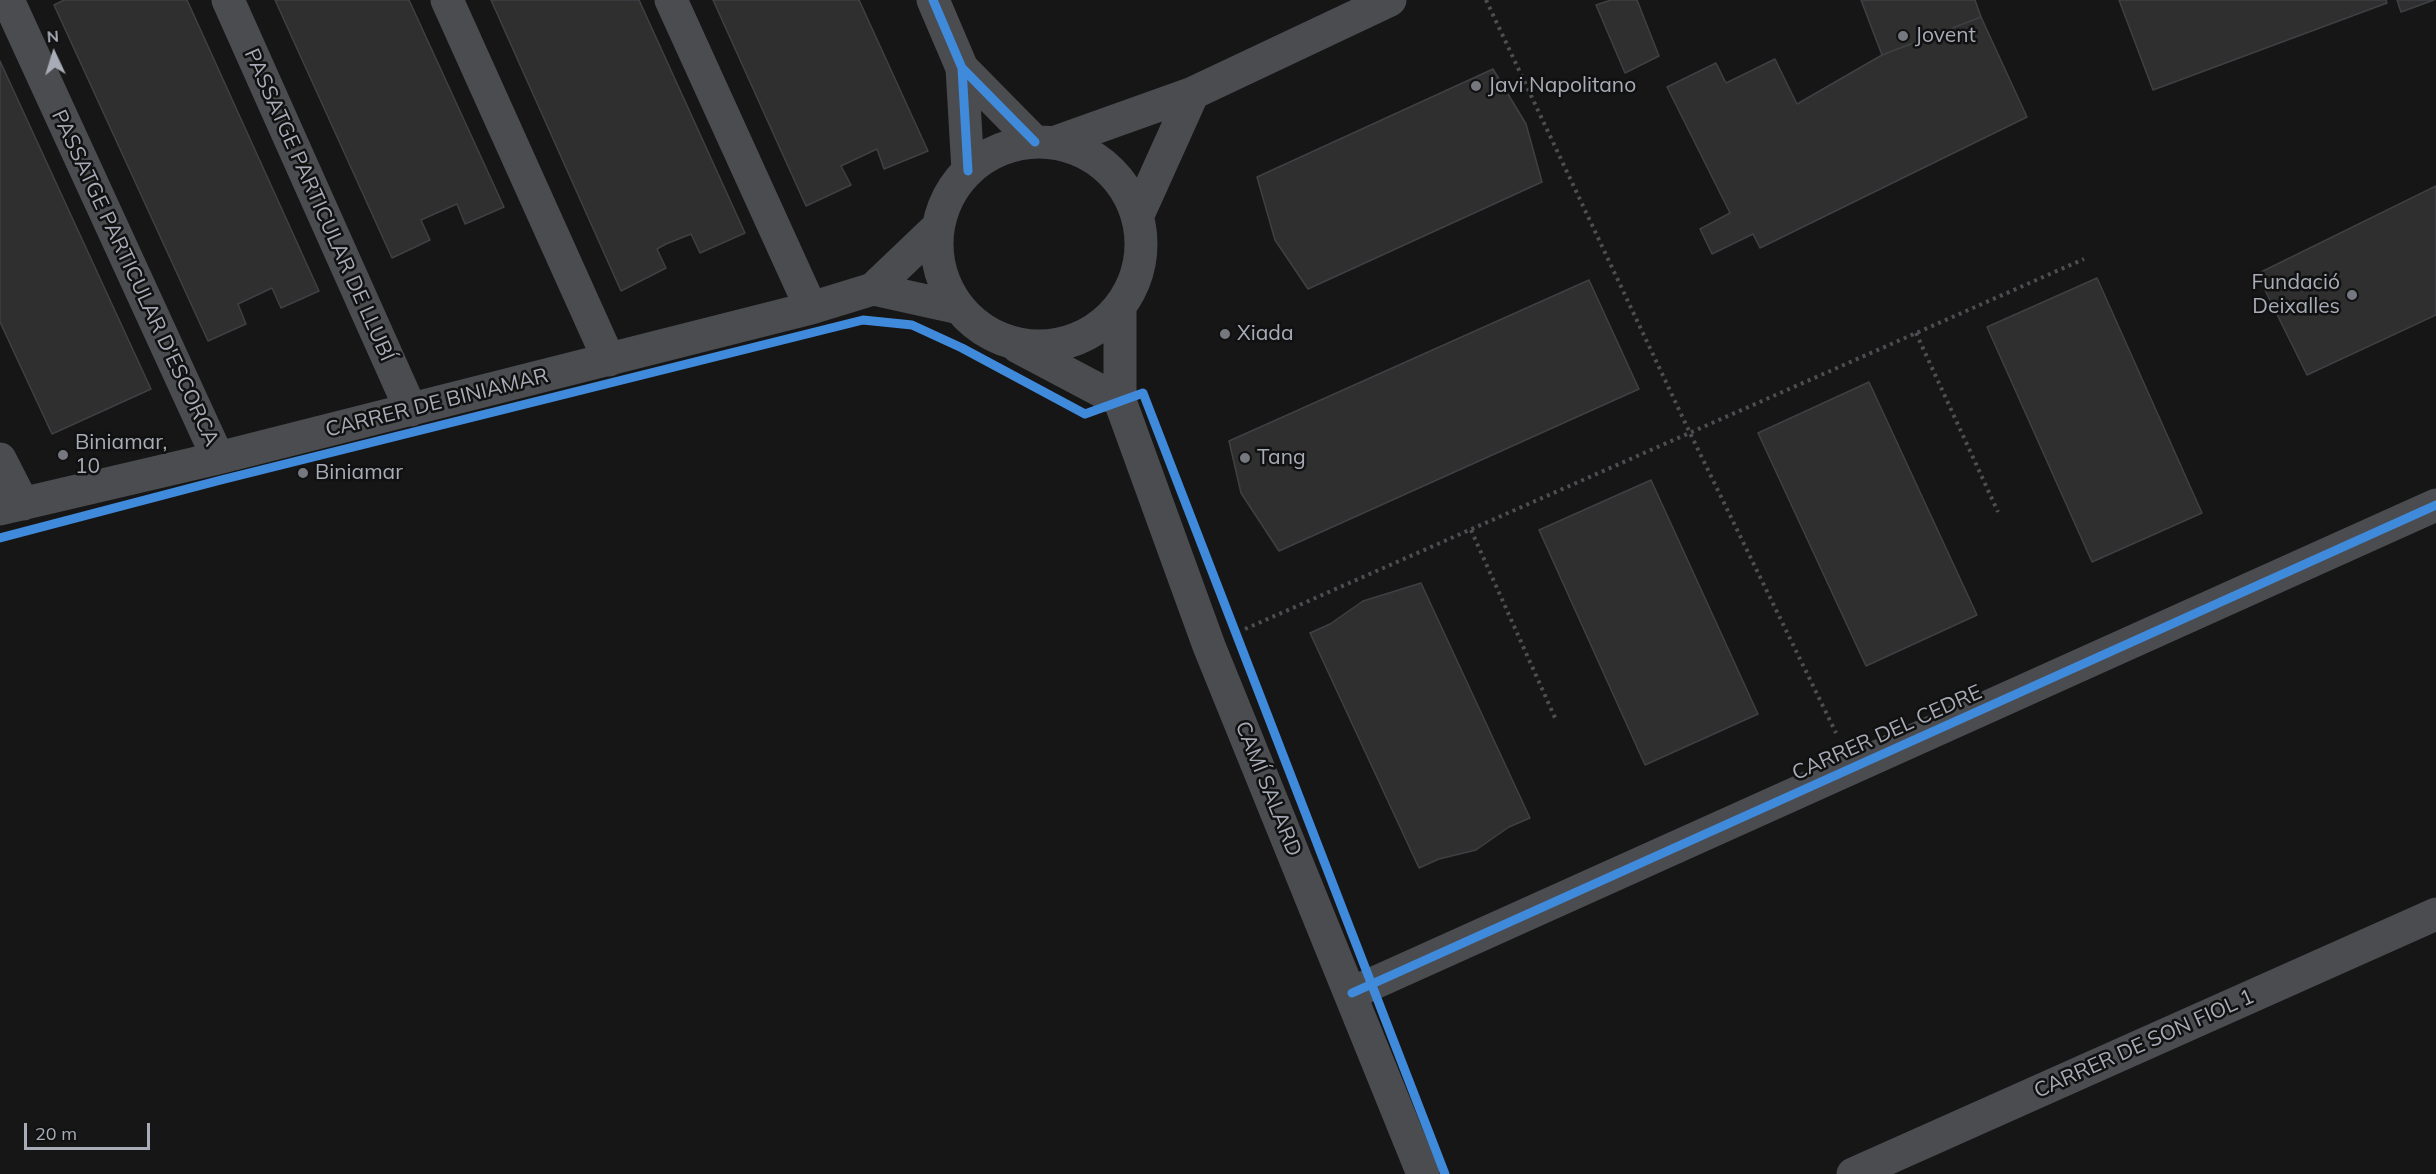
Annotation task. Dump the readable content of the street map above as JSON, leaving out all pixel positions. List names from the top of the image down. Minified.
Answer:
{"streets":{"street":["PASSATGE PARTICULAR DE LLUBÍ","PASSATGE PARTICULAR D'ESCORCA","CARRER DE BINIAMAR","CARRER DEL CEDRE","CAMÍ SALARD","CARRER DE SON FIOL 1"]},"crossings":[["PASSATGE PARTICULAR DE LLUBÍ","CARRER DE BINIAMAR"],["PASSATGE PARTICULAR D'ESCORCA","CARRER DE BINIAMAR"],["CARRER DE BINIAMAR","CAMÍ SALARD"],["CARRER DEL CEDRE","CAMÍ SALARD"]],"places":["Jovent","Javi Napolitano","Fundació Deixalles","Xiada","Biniamar, 10","Tang","Biniamar"],"scale_bar":"20 m","north":"top"}
